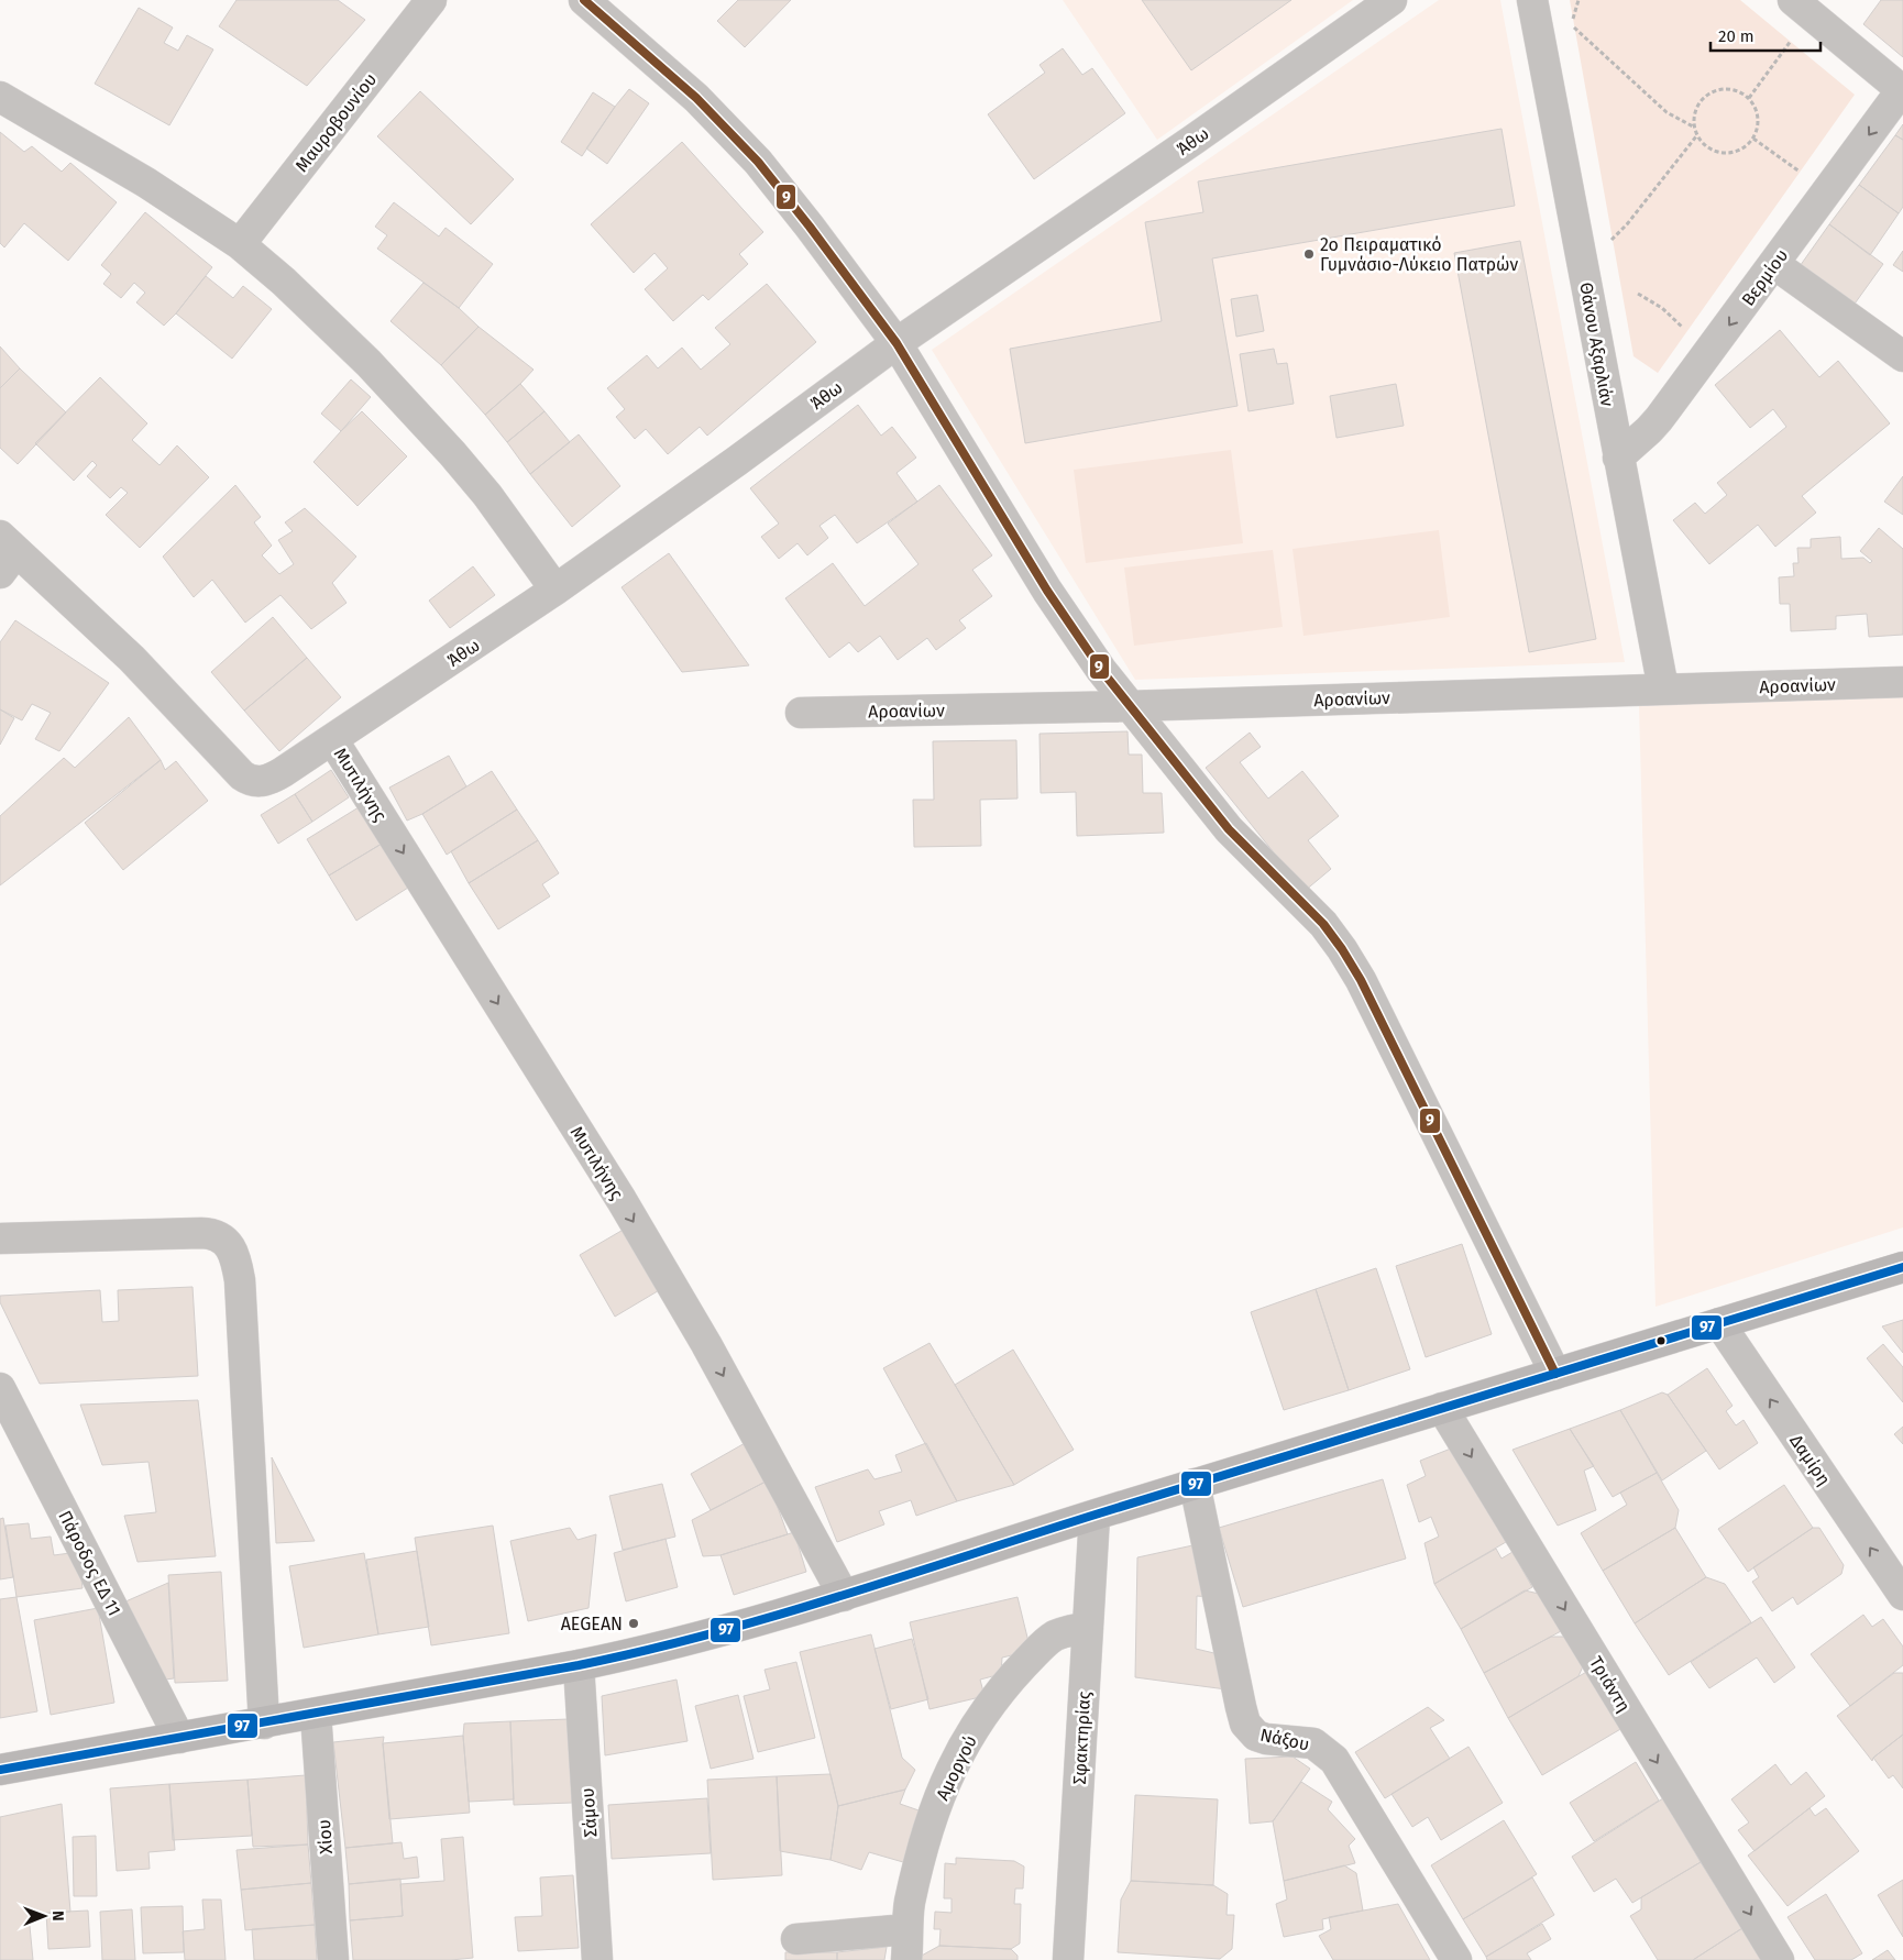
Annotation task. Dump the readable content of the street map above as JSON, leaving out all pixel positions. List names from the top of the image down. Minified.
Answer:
{"streets":{"street":["Μαυροβουνίου","Άθω","Βερμίου","Θάνου Αξαρλιάν","Αροανίων","Μυτιλήνης","Δαμίρη","Πάροδος ΕΔ 11","Τριάντη","Σφακτηρίας","Νάξου","Αμοργού","Σάμου","Χίου"]},"crossings":[["Άθω","Μυτιλήνης"],["Βερμίου","Θάνου Αξαρλιάν"],["Θάνου Αξαρλιάν","Αροανίων"],["Σφακτηρίας","Αμοργού"]],"one_way":["Βερμίου","Μυτιλήνης","Δαμίρη","Τριάντη"],"places":["2ο Πειραματικό Γυμνάσιο-Λύκειο Πατρών","AEGEAN"],"lines":["transit line 9","transit line 97"],"scale_bar":"20 m","north":"right"}
